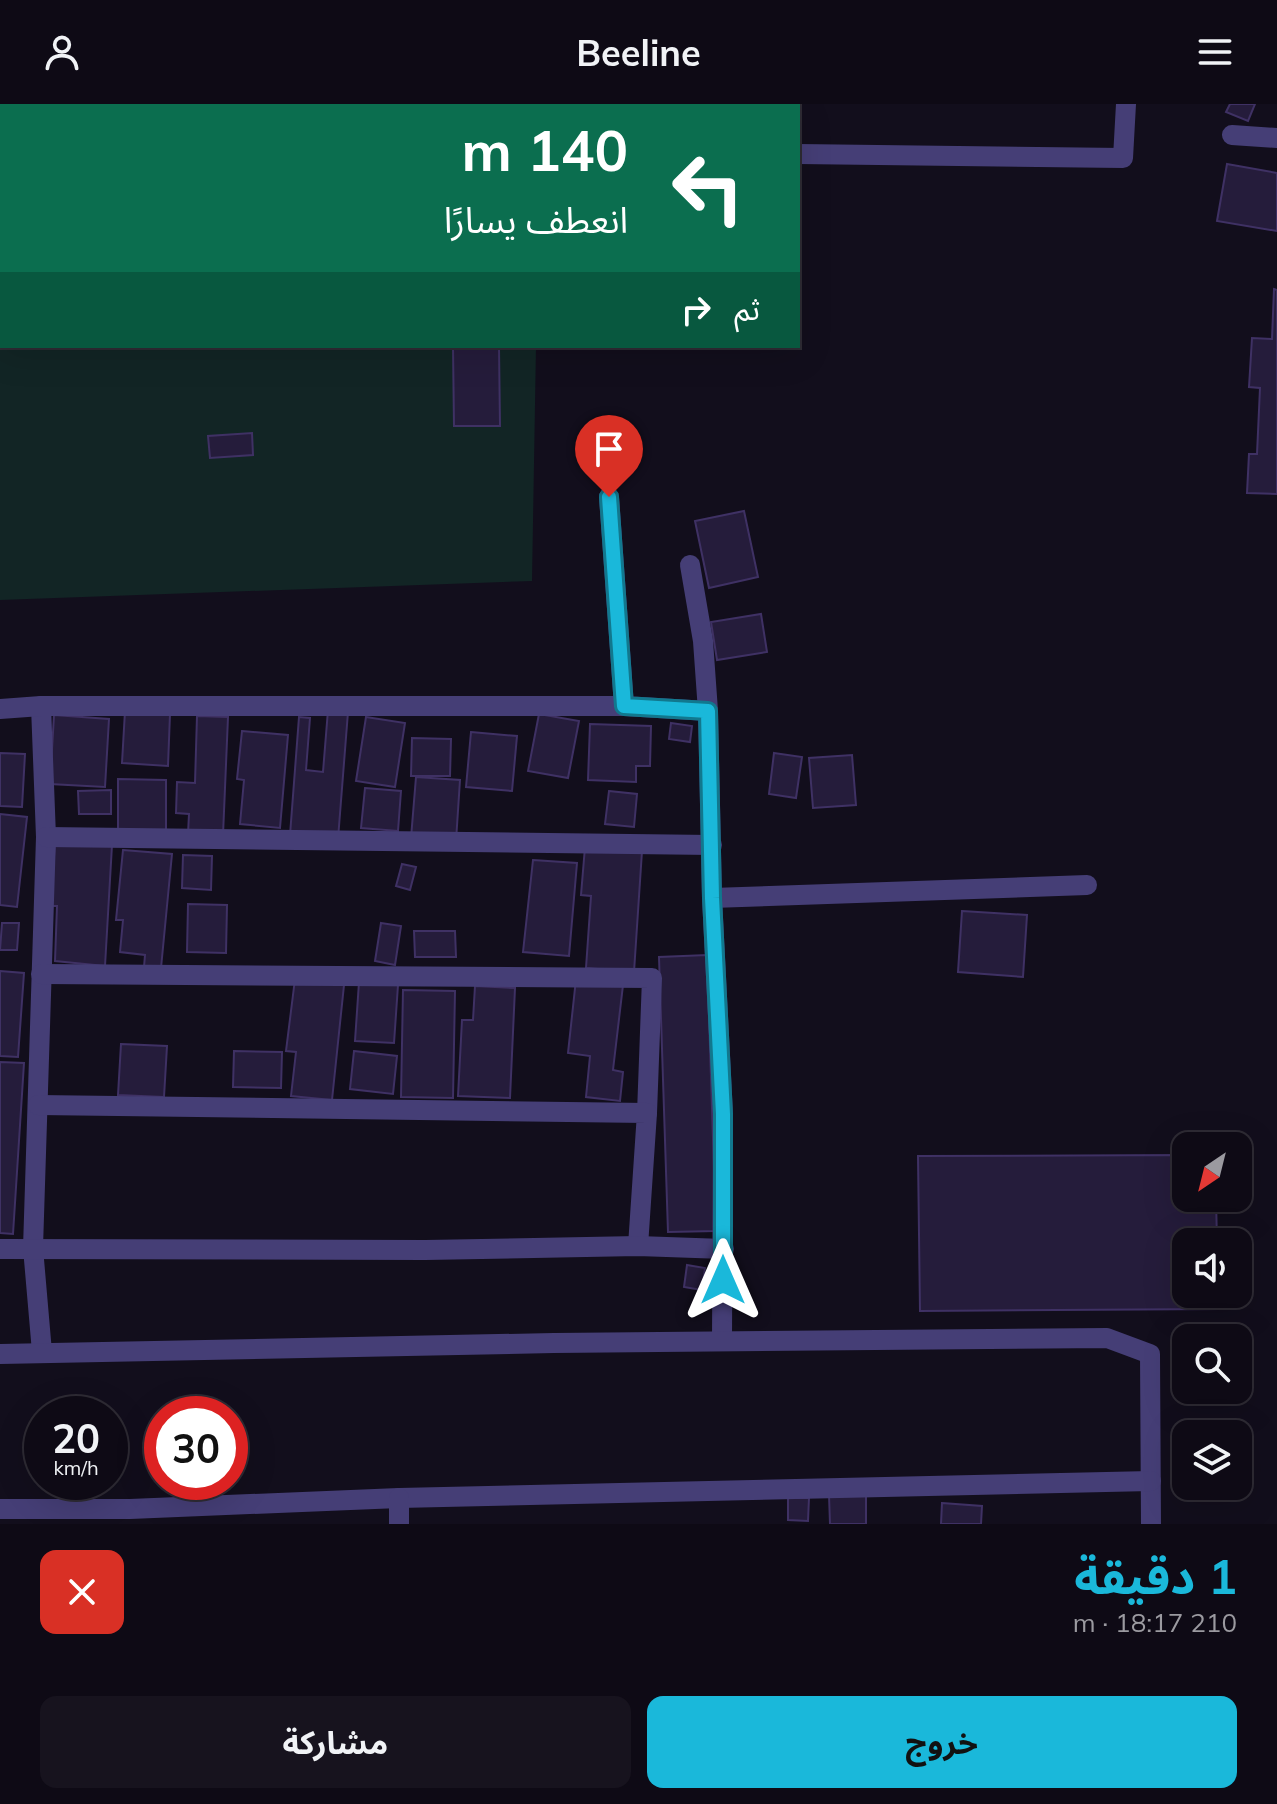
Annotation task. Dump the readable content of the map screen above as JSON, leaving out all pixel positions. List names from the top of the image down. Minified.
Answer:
{"north":"bottom left","page":{"header":"Beeline","turn":["140 m","انعطف يسارًا"],"then":"ثم","speed":"20 km/h","limit":"30","heading":["1 دقيقة","210 m · 18:17"],"buttons":["خروج","مشاركة"]}}
